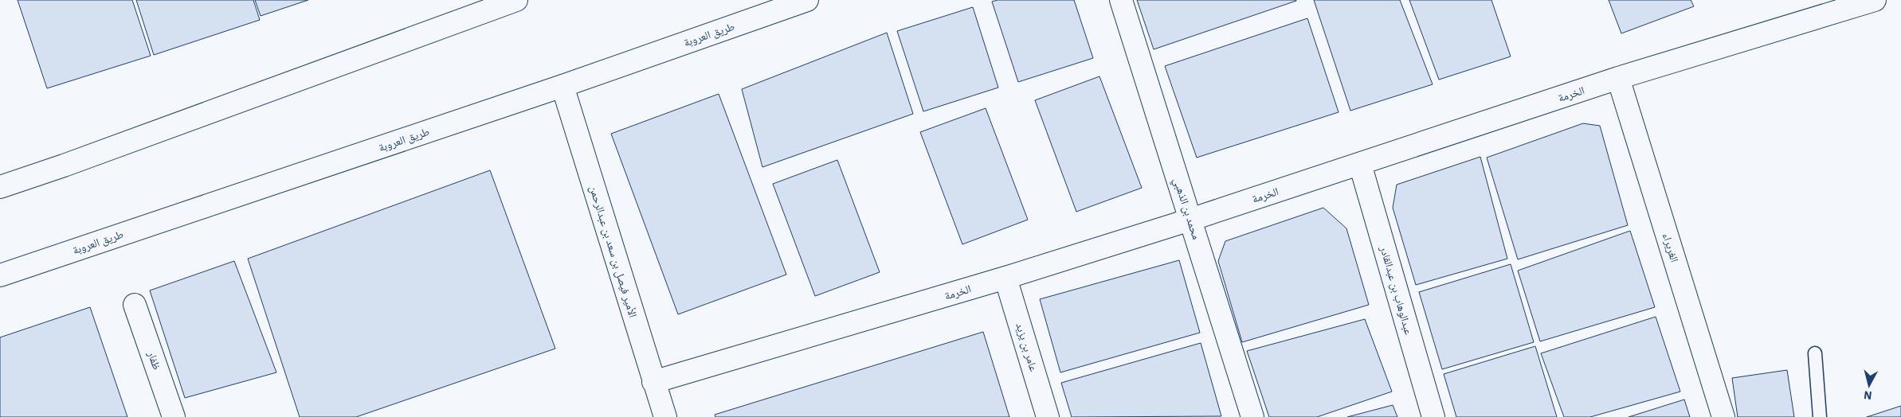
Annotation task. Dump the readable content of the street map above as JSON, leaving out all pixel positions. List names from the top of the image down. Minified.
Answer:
{"streets":{"street":["طريق العروبة","الخرمة","محمد بن الذهبي","الغريراء","الأمير فيصل بن سعد بن عبدالرحمن","عبدالوهاب بن عبدالقادر","عامر بن يزيد","ظفار"]},"crossings":[["طريق العروبة","الأمير فيصل بن سعد بن عبدالرحمن"],["الخرمة","محمد بن الذهبي"],["الخرمة","الغريراء"],["الخرمة","الأمير فيصل بن سعد بن عبدالرحمن"],["الخرمة","عبدالوهاب بن عبدالقادر"],["الخرمة","عامر بن يزيد"]],"north":"bottom"}
